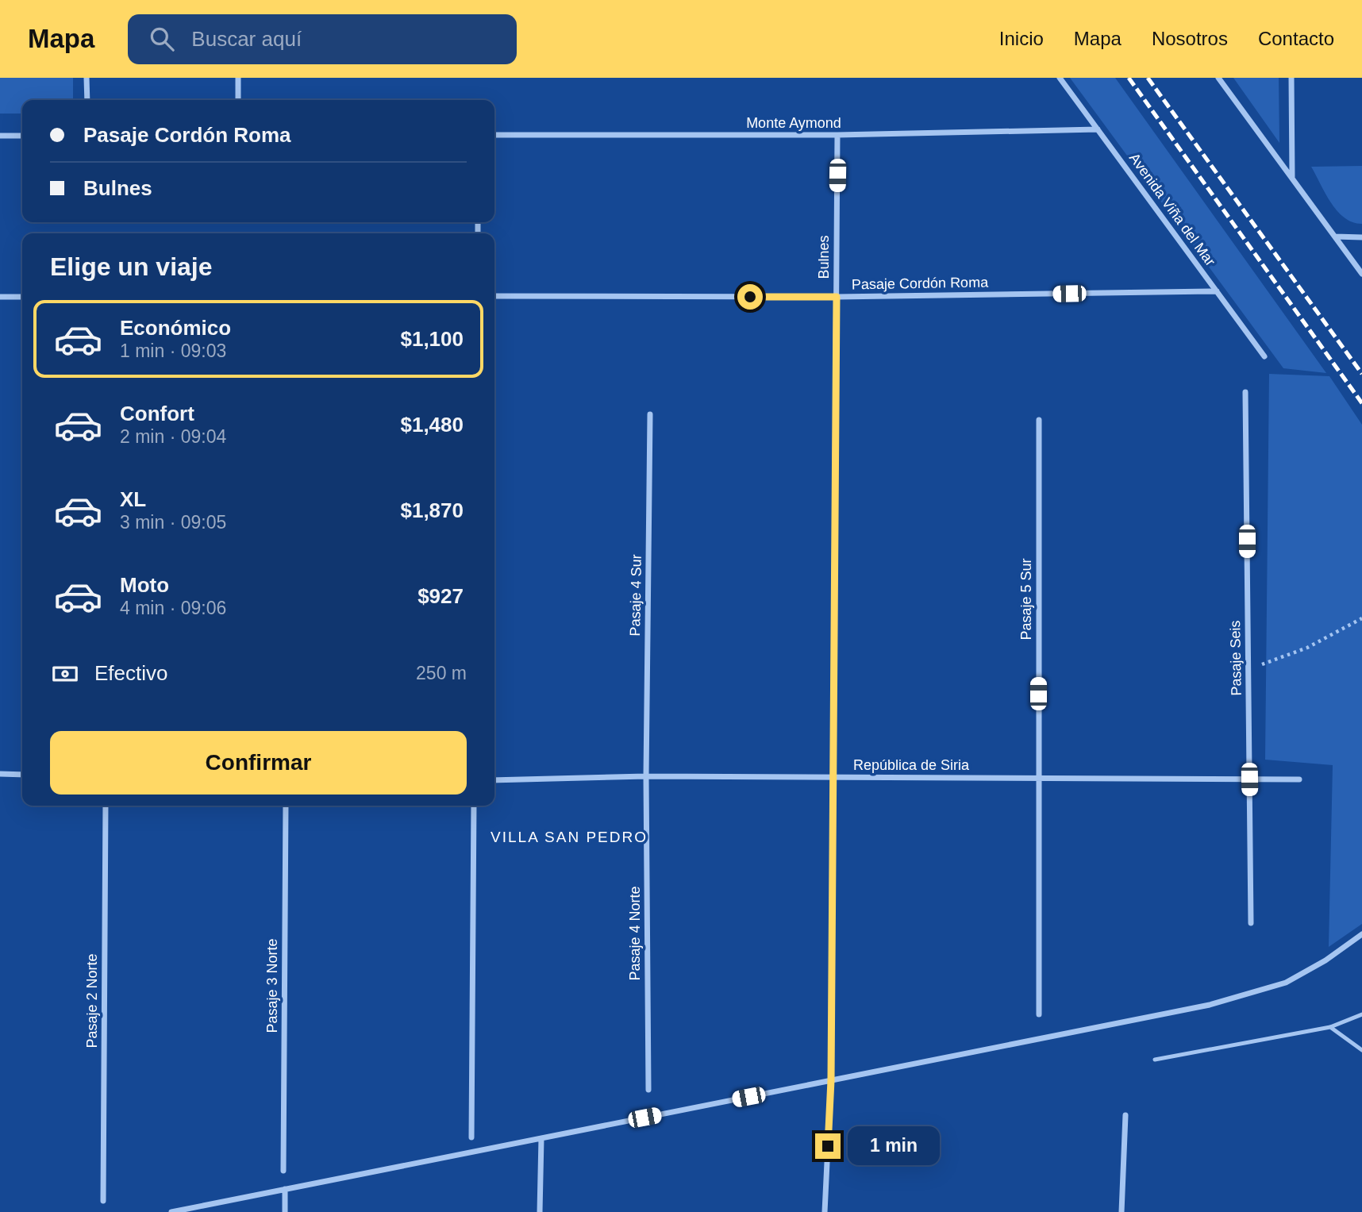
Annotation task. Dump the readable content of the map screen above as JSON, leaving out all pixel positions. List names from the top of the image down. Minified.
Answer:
{"streets":{"street":["Monte Aymond","Avenida Viña del Mar","Bulnes","Pasaje Cordón Roma","Pasaje 4 Sur","Pasaje 5 Sur","Pasaje Seis","República de Siria","Pasaje 4 Norte","Pasaje 3 Norte","Pasaje 2 Norte"]},"crossings":[["Monte Aymond","Avenida Viña del Mar"],["Monte Aymond","Bulnes"],["Avenida Viña del Mar","Pasaje Cordón Roma"],["Bulnes","Pasaje Cordón Roma"],["Bulnes","República de Siria"],["Pasaje 4 Sur","República de Siria"],["Pasaje 4 Sur","Pasaje 4 Norte"],["Pasaje 5 Sur","República de Siria"],["Pasaje Seis","República de Siria"],["República de Siria","Pasaje 4 Norte"]],"districts":["VILLA SAN PEDRO"],"page":{"header":"Mapa","search":"Buscar aquí","nav":["Inicio","Mapa","Nosotros","Contacto"],"banner":["Pasaje Cordón Roma","Bulnes"],"heading":"Elige un viaje","list":[{"name":"Económico","note":"1 min · 09:03","value":"$1,100"},{"name":"Confort","note":"2 min · 09:04","value":"$1,480"},{"name":"XL","note":"3 min · 09:05","value":"$1,870"},{"name":"Moto","note":"4 min · 09:06","value":"$927"}],"pay":["Efectivo","250 m"],"buttons":"Confirmar","bubble":"1 min"}}
